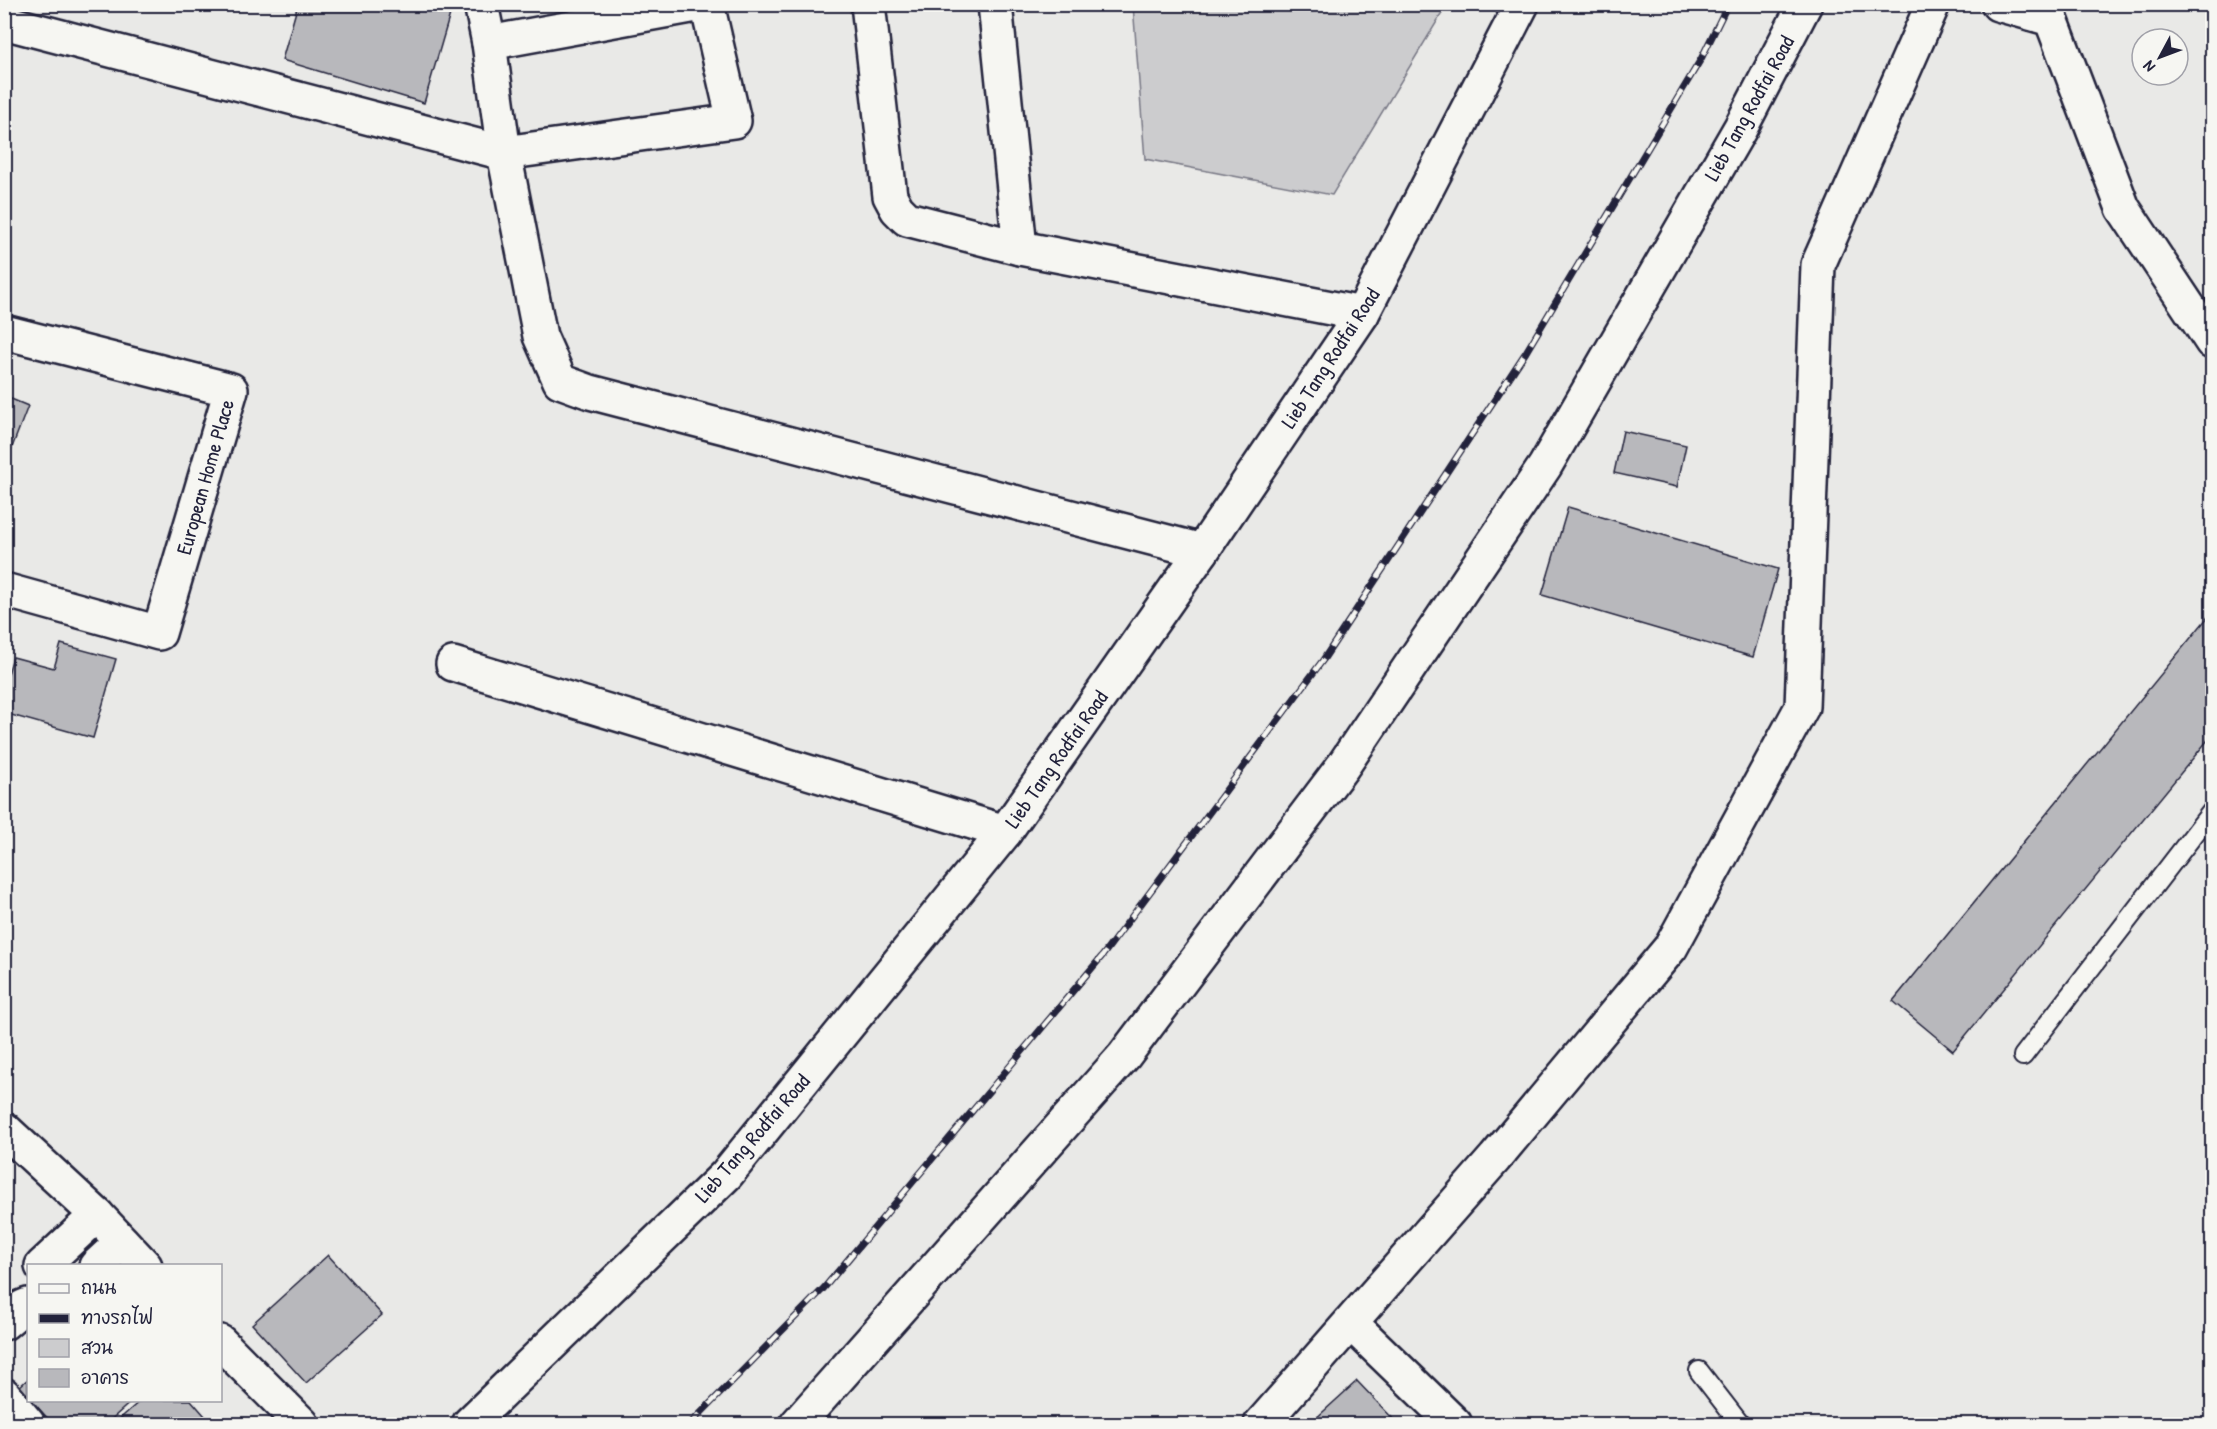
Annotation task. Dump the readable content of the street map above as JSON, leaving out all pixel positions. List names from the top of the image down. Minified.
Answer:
{"streets":{"street":["Lieb Tang Rodfai Road","European Home Place"]},"legend":["ถนน","ทางรถไฟ","สวน","อาคาร"],"north":"bottom left"}
